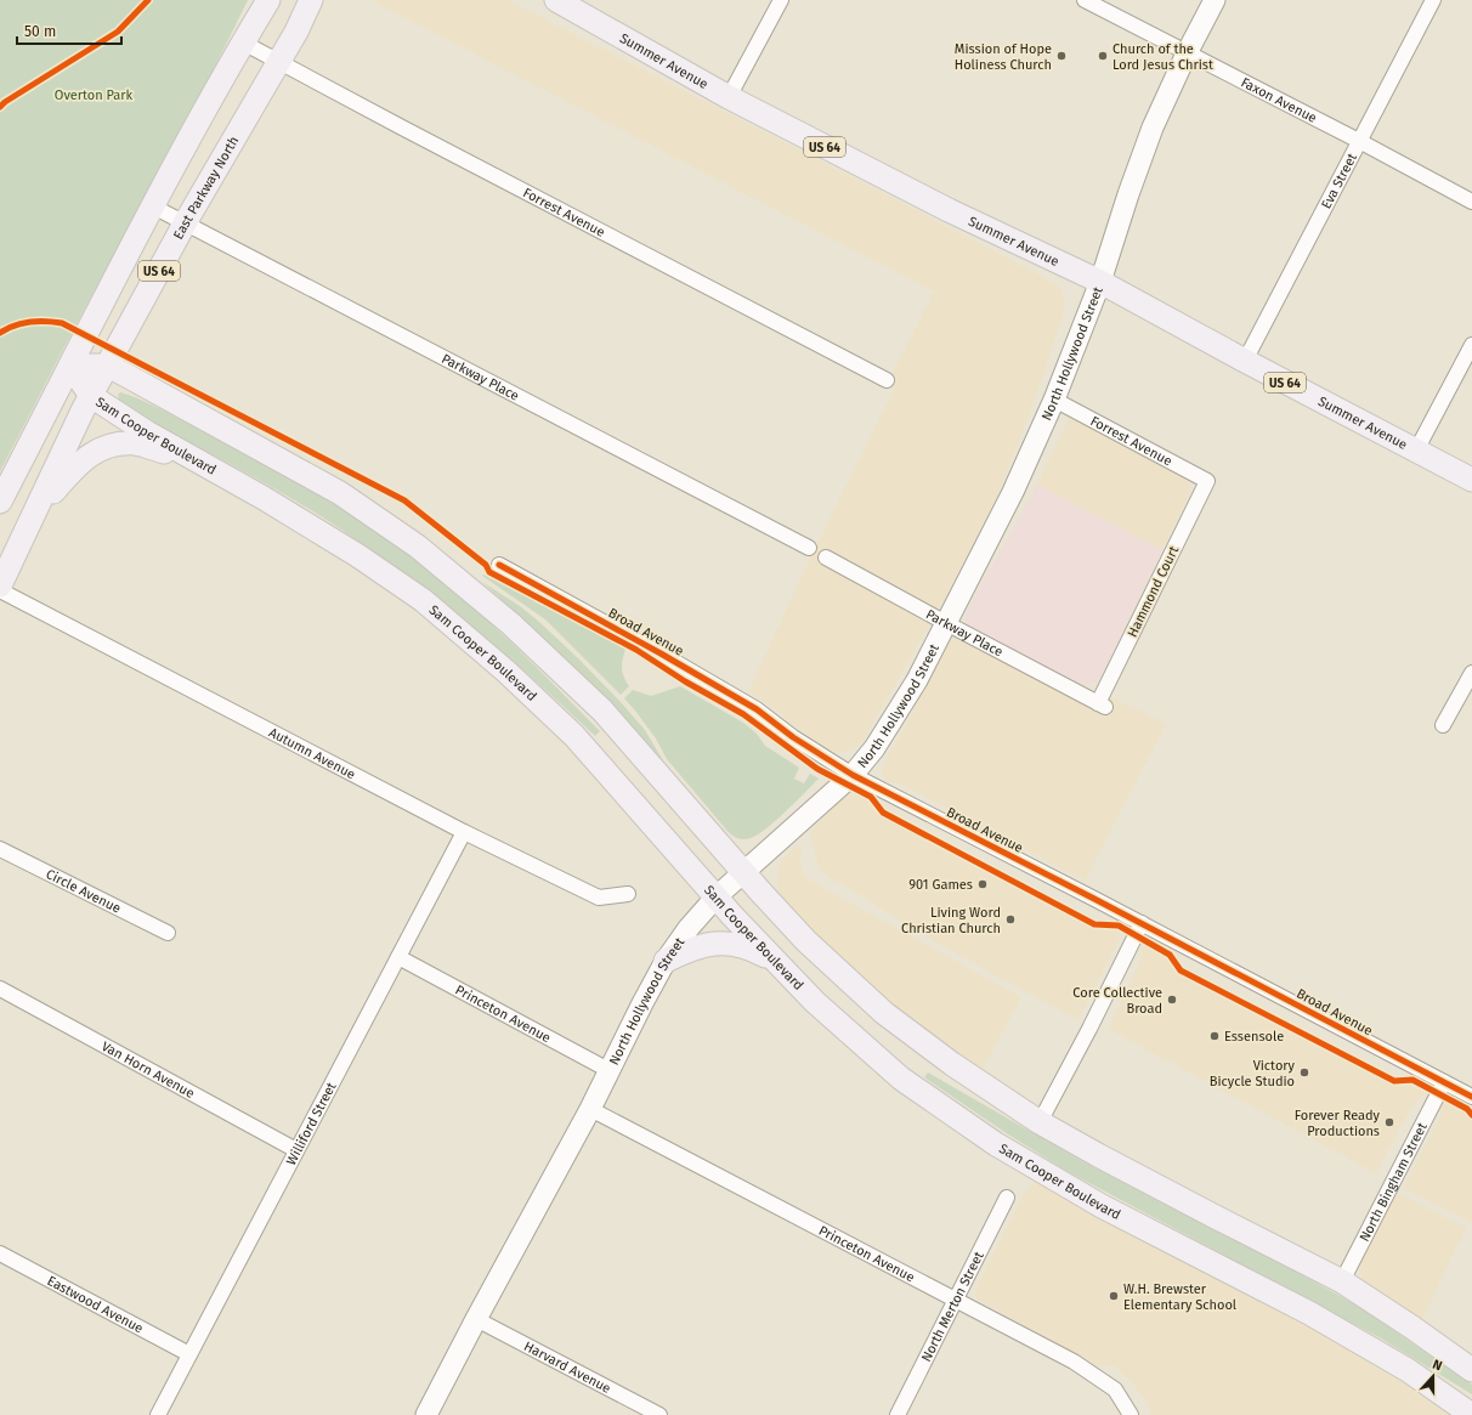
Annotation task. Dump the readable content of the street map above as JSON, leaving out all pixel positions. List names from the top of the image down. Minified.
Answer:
{"streets":{"main road":["Summer Avenue","US 64","East Parkway North","North Hollywood Street","Sam Cooper Boulevard"],"street":["Faxon Avenue","Eva Street","Forrest Avenue","Parkway Place","Hammond Court","Broad Avenue","Autumn Avenue","Circle Avenue","Princeton Avenue","Van Horn Avenue","Williford Street","North Bingham Street","Eastwood Avenue","North Merton Street","Harvard Avenue"]},"crossings":[["Summer Avenue","Eva Street"],["Summer Avenue","North Hollywood Street"],["Faxon Avenue","Eva Street"],["Faxon Avenue","North Hollywood Street"],["US 64","Forrest Avenue"],["US 64","Parkway Place"],["US 64","Sam Cooper Boulevard"],["East Parkway North","Forrest Avenue"],["East Parkway North","Parkway Place"],["East Parkway North","Sam Cooper Boulevard"],["Forrest Avenue","North Hollywood Street"],["Forrest Avenue","Hammond Court"],["North Hollywood Street","Parkway Place"],["North Hollywood Street","Sam Cooper Boulevard"],["North Hollywood Street","Broad Avenue"],["North Hollywood Street","Princeton Avenue"],["North Hollywood Street","Harvard Avenue"],["Parkway Place","Hammond Court"],["Broad Avenue","North Bingham Street"],["Autumn Avenue","Williford Street"],["Princeton Avenue","Williford Street"],["Princeton Avenue","North Merton Street"],["Van Horn Avenue","Williford Street"],["Williford Street","Eastwood Avenue"]],"parks":["Overton Park"],"places":["Mission of Hope Holiness Church","Church of the Lord Jesus Christ","901 Games","Living Word Christian Church","Core Collective Broad","Essensole","Victory Bicycle Studio","Forever Ready Productions","W.H. Brewster Elementary School"],"scale_bar":"50 m","north":"top"}
